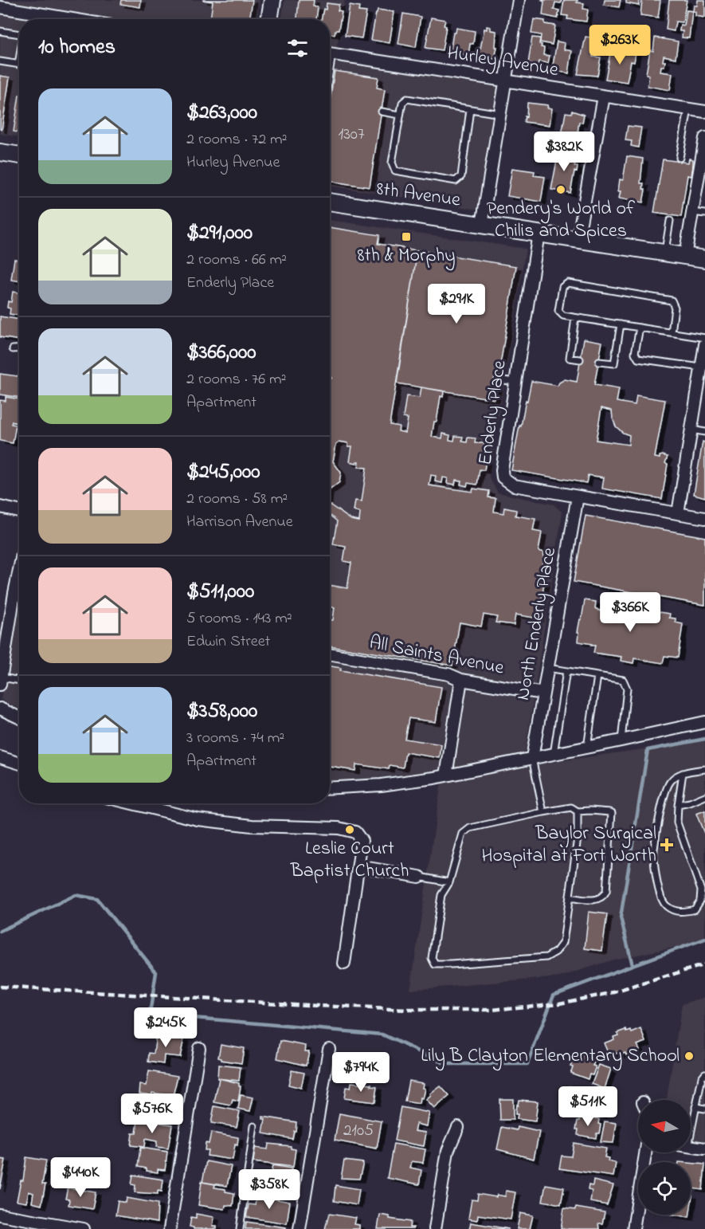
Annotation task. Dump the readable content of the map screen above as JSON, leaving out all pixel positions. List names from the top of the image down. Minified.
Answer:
{"streets":{"main road":["8th Avenue"],"street":["Hurley Avenue","Enderly Place","North Enderly Place","All Saints Avenue"]},"crossings":[["8th Avenue","Enderly Place"],["Enderly Place","North Enderly Place"],["North Enderly Place","All Saints Avenue"]],"places":{"other":["Pendery's World of Chilis and Spices","Leslie Court Baptist Church","Lily B Clayton Elementary School"],"transit":["8th & Morphy"],"health":["Baylor Surgical Hospital at Fort Worth"]},"house_numbers":["1307","2105"],"north":"left","page":{"heading":"10 homes","price":["$263K","$382K","$291K","$366K","$245K","$794K","$511K","$576K","$440K","$358K"],"list":[{"name":"$263,000","note":"2 rooms · 72 m² · Hurley Avenue"},{"name":"$291,000","note":"2 rooms · 66 m² · Enderly Place"},{"name":"$366,000","note":"2 rooms · 76 m² · Apartment"},{"name":"$245,000","note":"2 rooms · 58 m² · Harrison Avenue"},{"name":"$511,000","note":"5 rooms · 143 m² · Edwin Street"},{"name":"$358,000","note":"3 rooms · 74 m² · Apartment"}]}}
